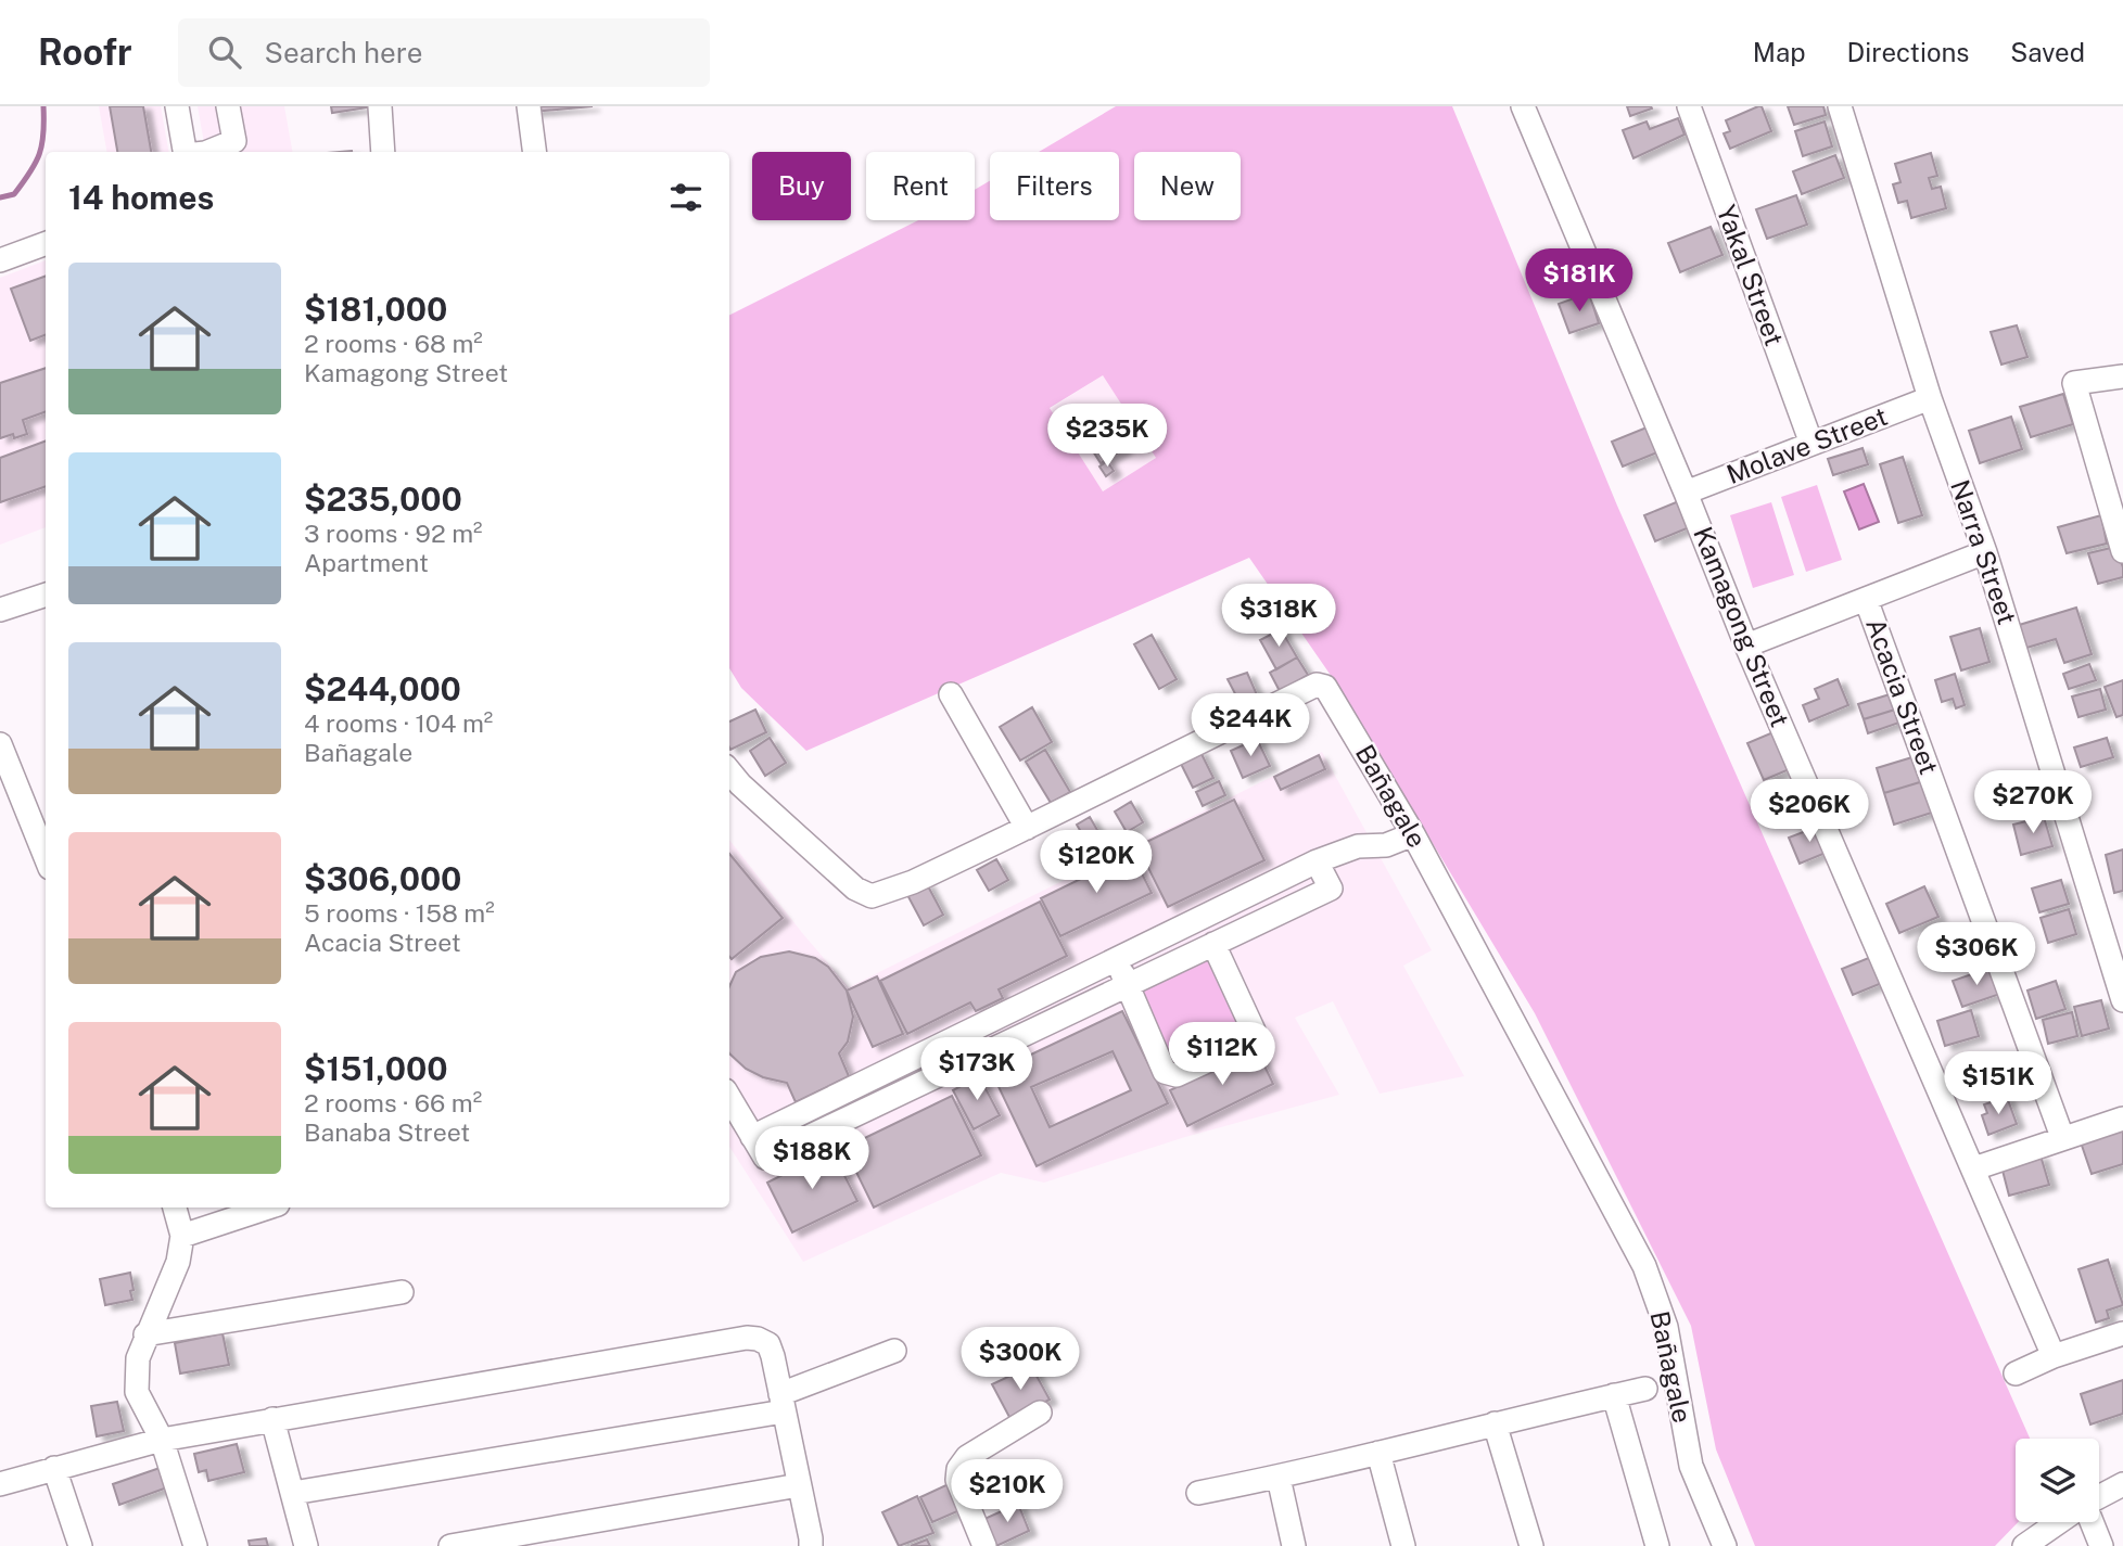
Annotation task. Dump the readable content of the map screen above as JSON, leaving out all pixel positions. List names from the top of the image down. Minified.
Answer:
{"streets":{"street":["Yakal Street","Molave Street","Narra Street","Kamagong Street","Acacia Street","Bañagale"]},"crossings":[["Yakal Street","Molave Street"],["Molave Street","Narra Street"],["Molave Street","Kamagong Street"]],"page":{"header":"Roofr","search":"Search here","nav":["Map","Directions","Saved"],"chip":["Buy","Rent","Filters","New"],"heading":"14 homes","list":[{"name":"$181,000","note":"2 rooms · 68 m² · Kamagong Street"},{"name":"$235,000","note":"3 rooms · 92 m² · Apartment"},{"name":"$244,000","note":"4 rooms · 104 m² · Bañagale"},{"name":"$306,000","note":"5 rooms · 158 m² · Acacia Street"},{"name":"$151,000","note":"2 rooms · 66 m² · Banaba Street"}],"price":["$181K","$235K","$318K","$244K","$270K","$206K","$120K","$306K","$112K","$173K","$151K","$188K","$300K","$210K"]}}
